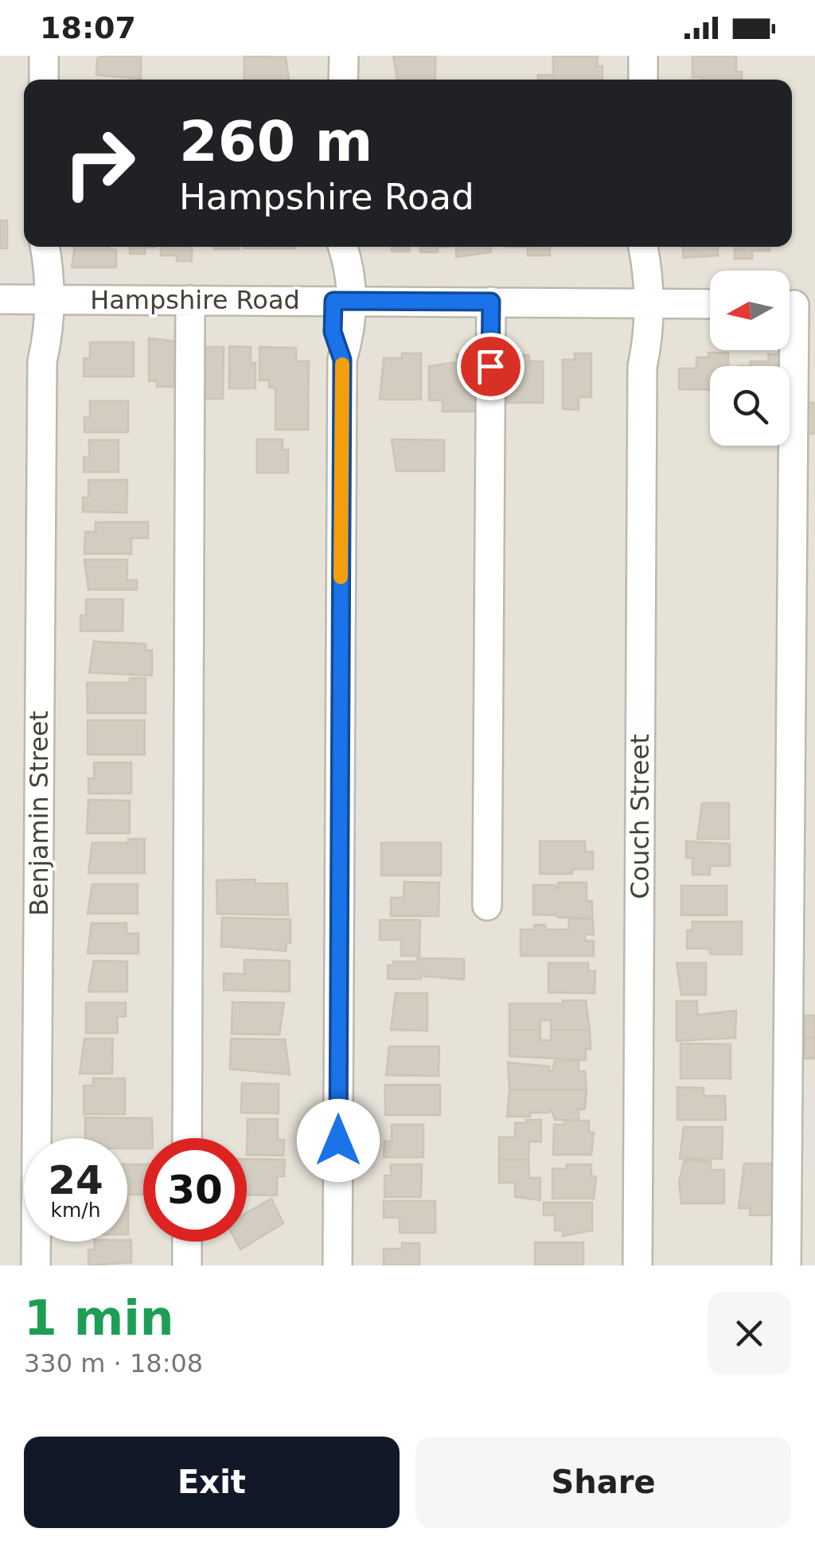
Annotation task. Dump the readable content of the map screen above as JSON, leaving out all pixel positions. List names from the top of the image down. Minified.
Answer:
{"streets":{"street":["Hampshire Road","Benjamin Street","Couch Street"]},"crossings":[["Hampshire Road","Benjamin Street"],["Hampshire Road","Couch Street"]],"north":"left","page":{"status":"18:07","turn":["260 m","Hampshire Road"],"speed":"24 km/h","limit":"30","heading":["1 min","330 m · 18:08"],"buttons":["Exit","Share"]}}
